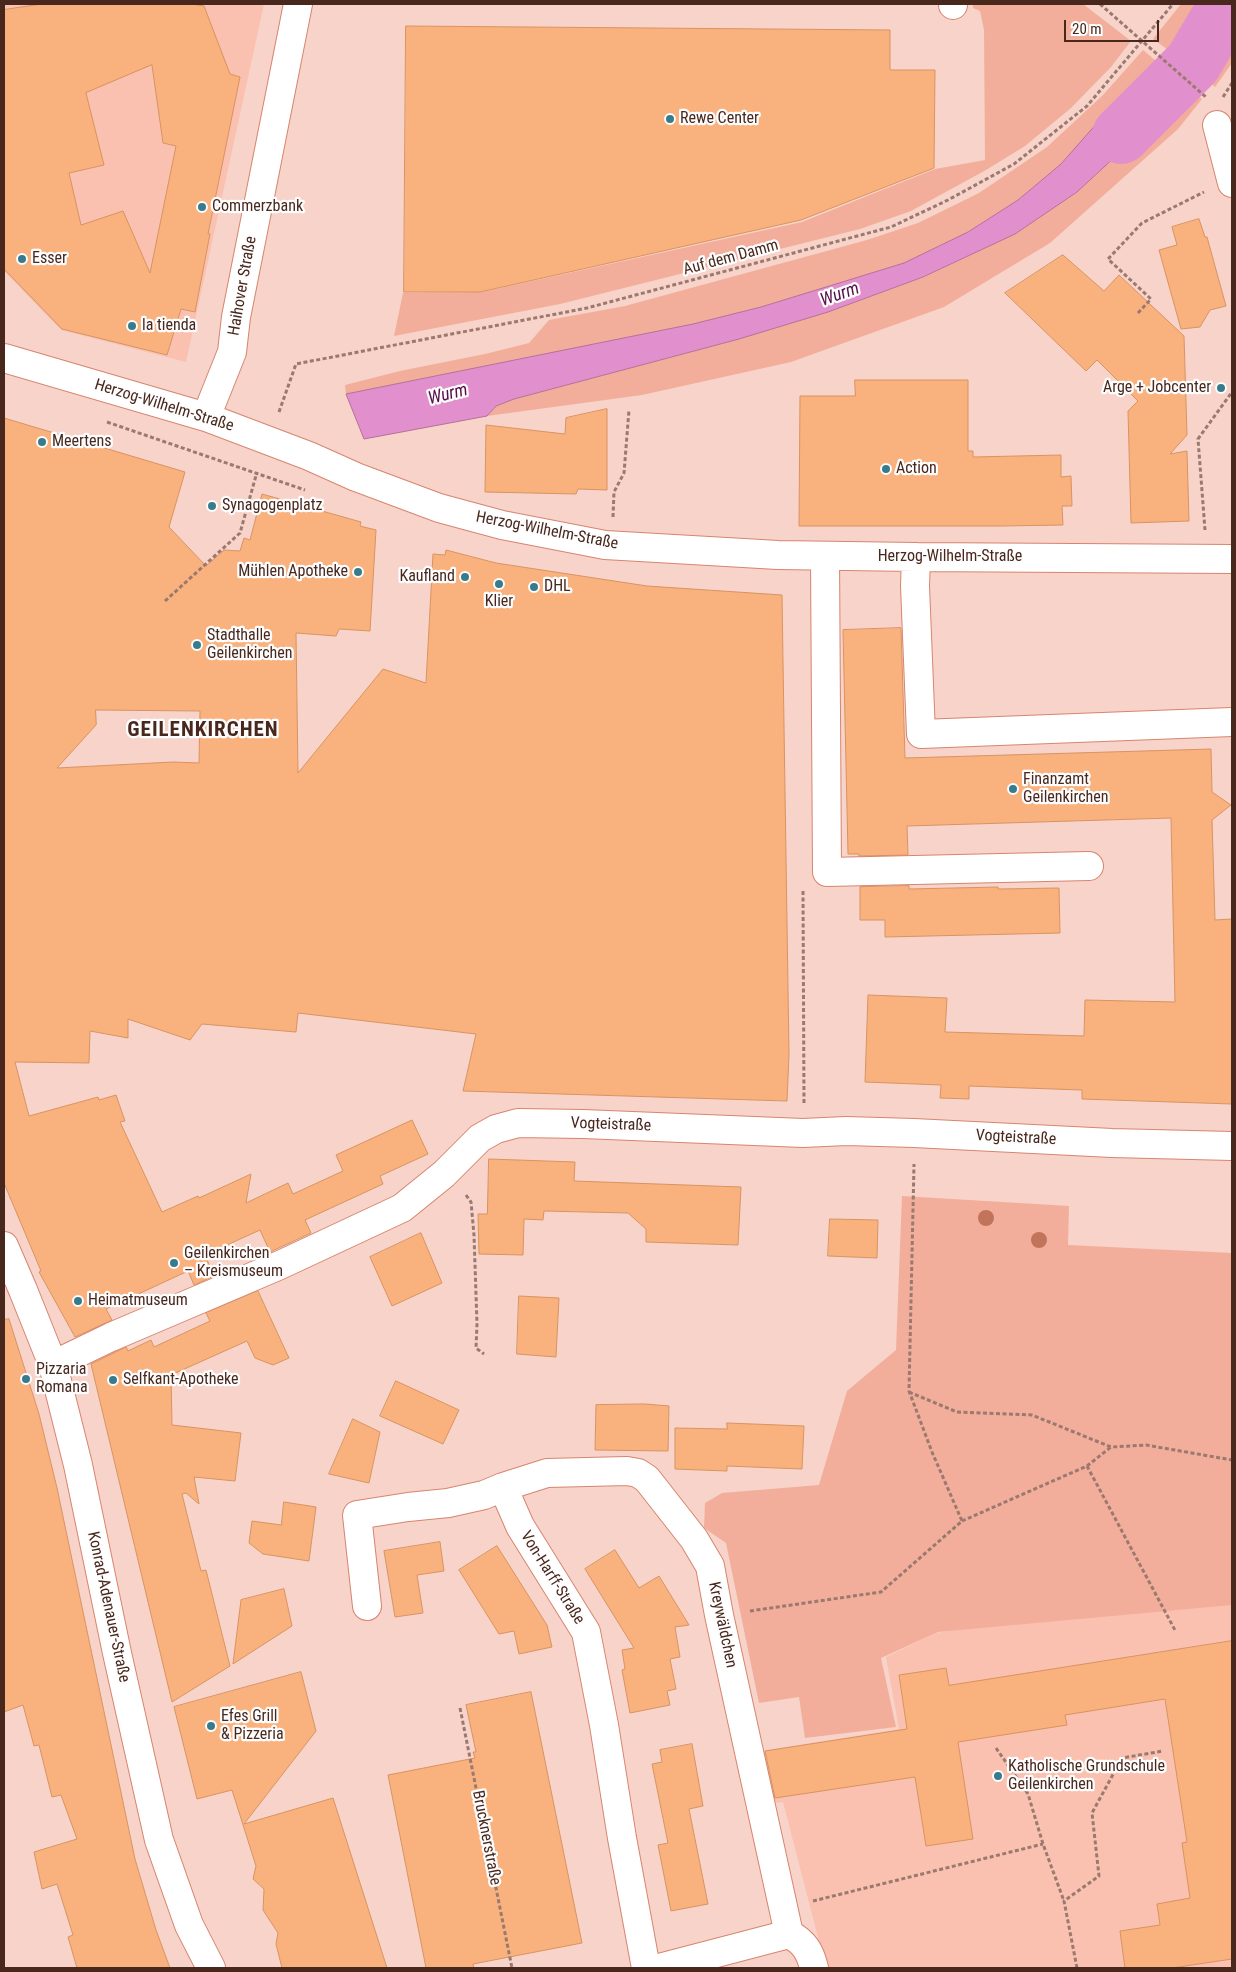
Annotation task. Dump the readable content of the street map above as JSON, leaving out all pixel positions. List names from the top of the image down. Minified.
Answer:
{"streets":{"street":["Haihover Straße","Herzog-Wilhelm-Straße","Vogteistraße","Von-Harff-Straße","Konrad-Adenauer-Straße","Kreywäldchen"],"path":["Auf dem Damm","Brucknerstraße"]},"crossings":[["Auf dem Damm","Herzog-Wilhelm-Straße"],["Haihover Straße","Herzog-Wilhelm-Straße"],["Vogteistraße","Konrad-Adenauer-Straße"],["Von-Harff-Straße","Kreywäldchen"]],"districts":["GEILENKIRCHEN"],"water":["Wurm"],"places":["Rewe Center","Commerzbank","Esser","la tienda","Arge + Jobcenter","Meertens","Action","Synagogenplatz","Mühlen Apotheke","Kaufland","Klier","DHL","Stadthalle Geilenkirchen","Finanzamt Geilenkirchen","Geilenkirchen – Kreismuseum","Heimatmuseum","Pizzaria Romana","Selfkant-Apotheke","Efes Grill & Pizzeria","Katholische Grundschule Geilenkirchen"],"scale_bar":"20 m"}
